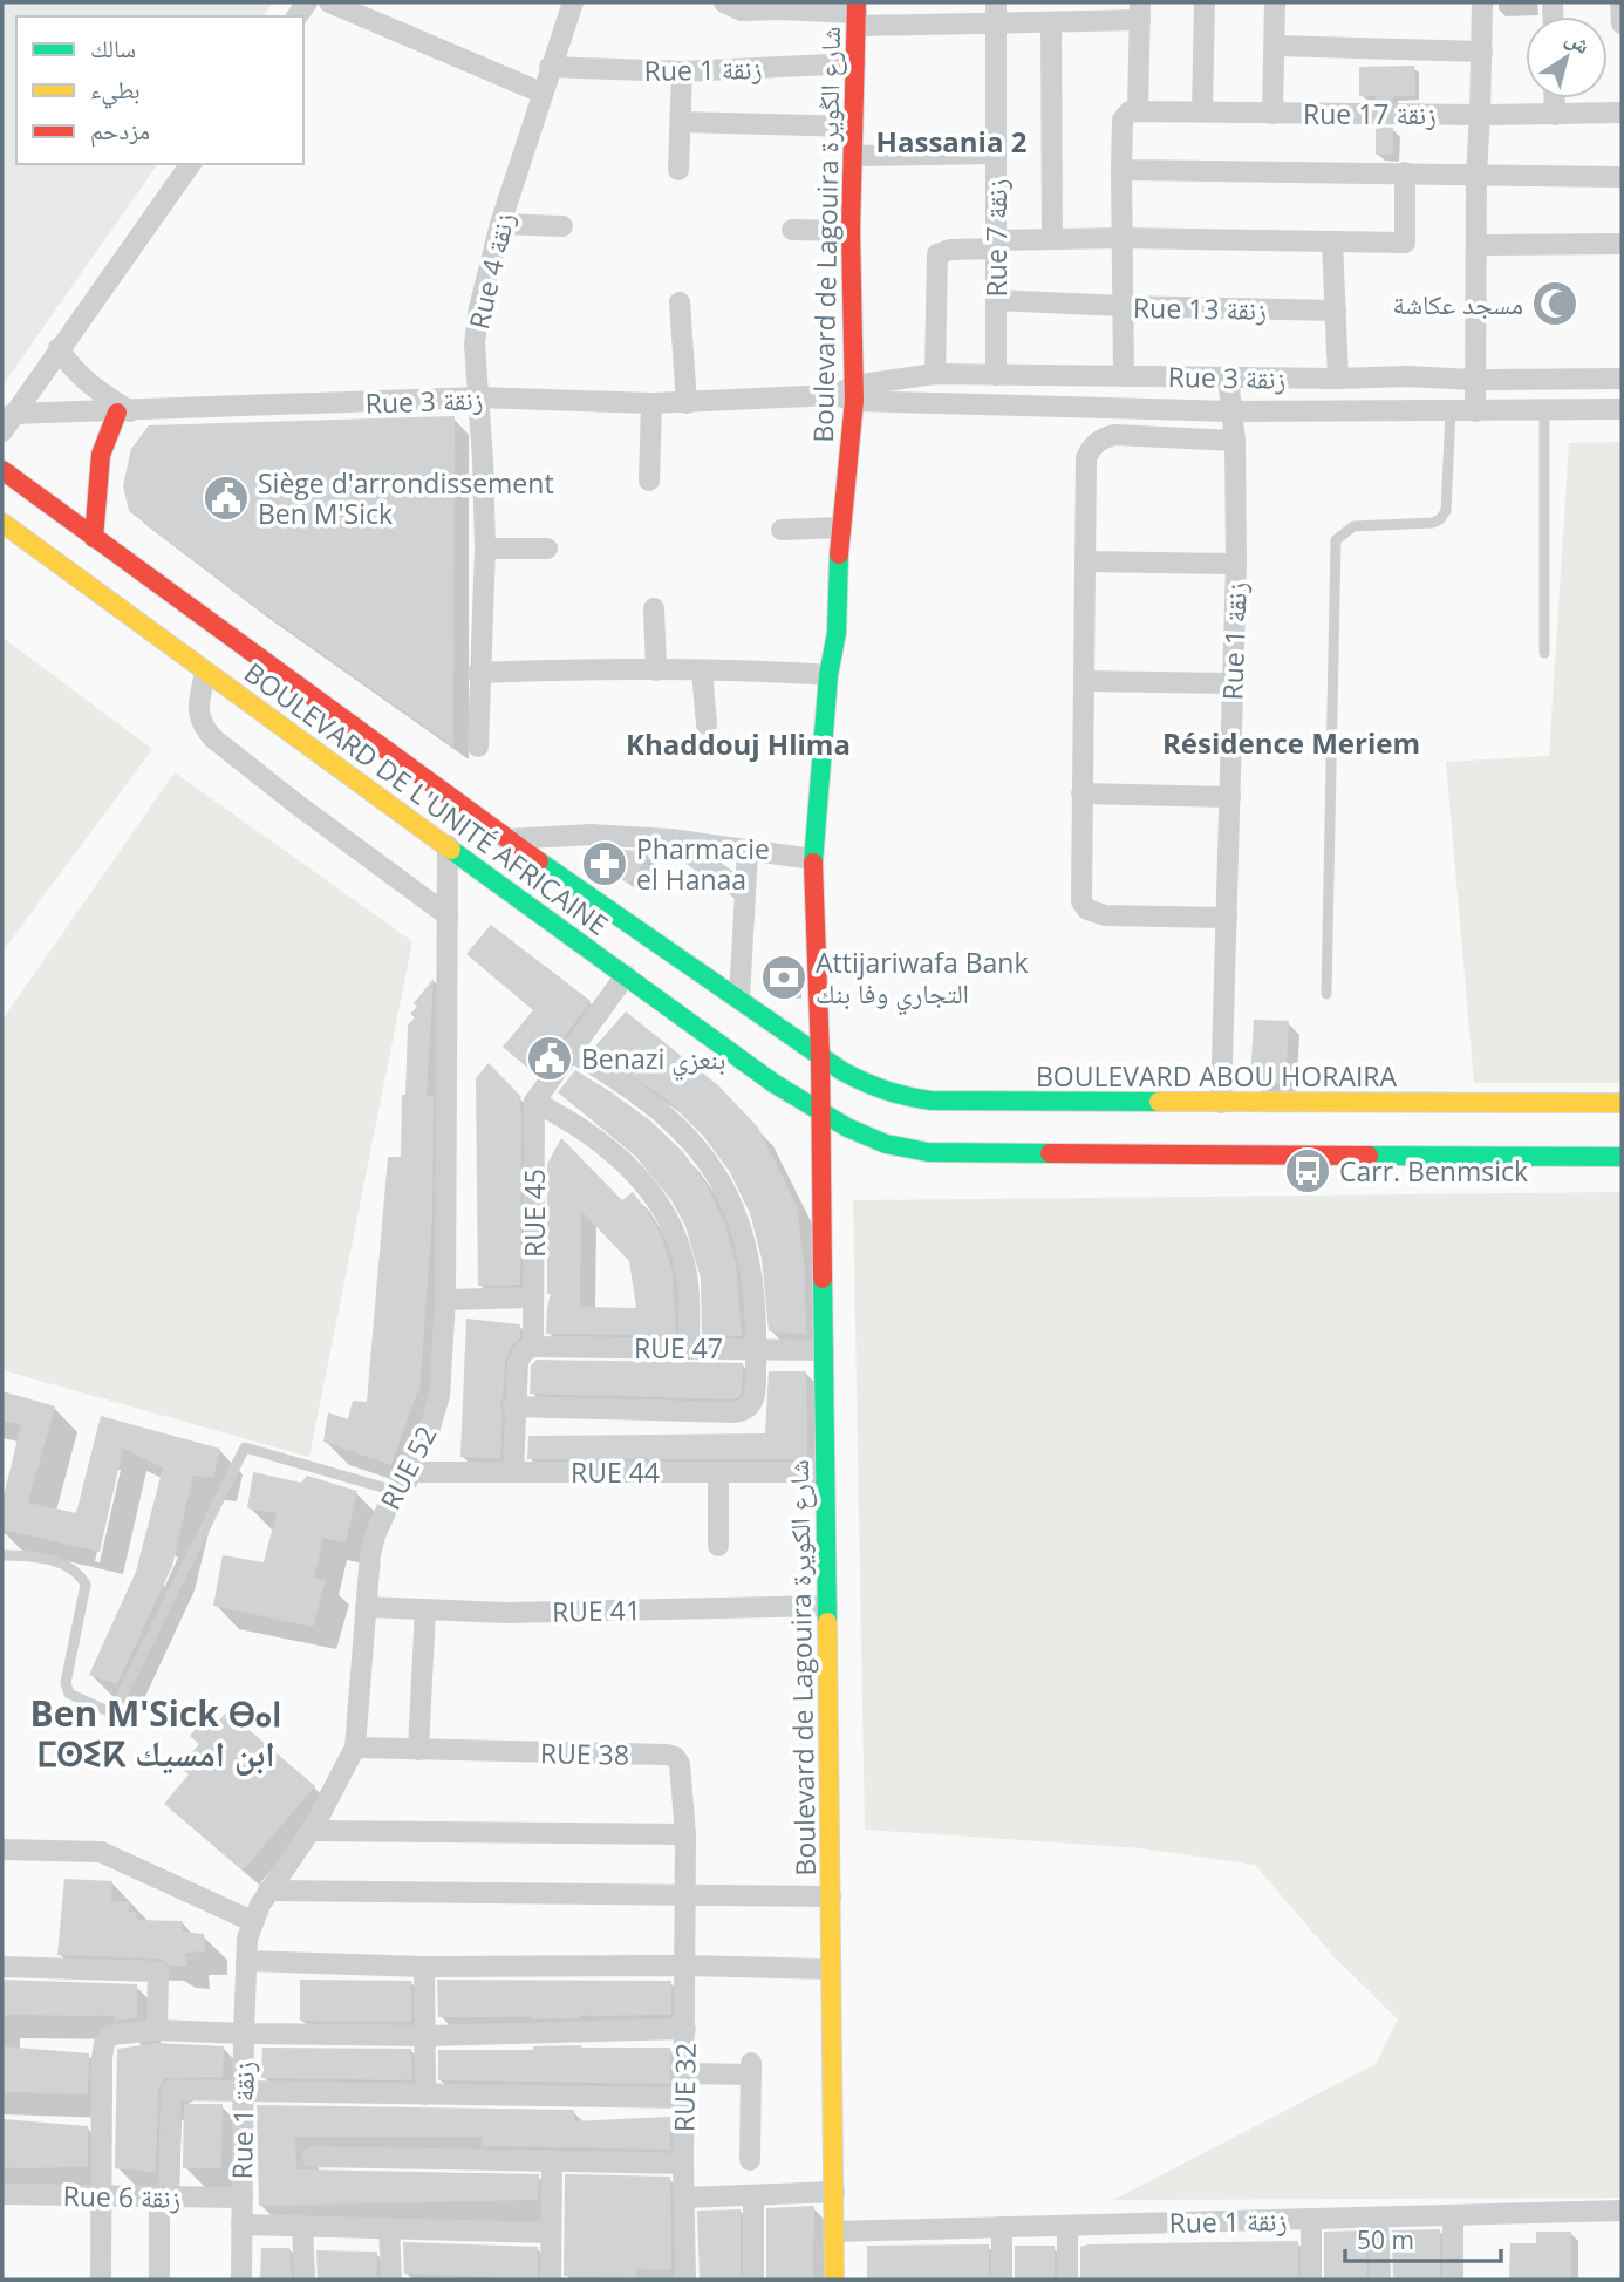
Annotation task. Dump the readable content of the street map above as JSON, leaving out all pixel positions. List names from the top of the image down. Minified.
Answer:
{"streets":{"main road":["Boulevard de Lagouira شارع الڭويرة","BOULEVARD DE L'UNITÉ AFRICAINE","BOULEVARD ABOU HORAIRA","Boulevard de Lagouira شارع الكويرة"],"street":["Rue 1 زنقة","Rue 17 زنقة","Rue 7 زنقة","Rue 4 زنقة","Rue 13 زنقة","Rue 3 زنقة","RUE 45","RUE 47","RUE 52","RUE 44","RUE 41","RUE 38","RUE 32","Rue 6 زنقة"]},"crossings":[["Rue 1 زنقة","Boulevard de Lagouira شارع الڭويرة"],["Rue 1 زنقة","Rue 4 زنقة"],["Rue 1 زنقة","Rue 3 زنقة"],["Rue 1 زنقة","BOULEVARD ABOU HORAIRA"],["Rue 1 زنقة","RUE 52"],["Rue 1 زنقة","Boulevard de Lagouira شارع الكويرة"],["Rue 1 زنقة","Rue 6 زنقة"],["Boulevard de Lagouira شارع الڭويرة","Rue 3 زنقة"],["Boulevard de Lagouira شارع الڭويرة","BOULEVARD DE L'UNITÉ AFRICAINE"],["Boulevard de Lagouira شارع الڭويرة","BOULEVARD ABOU HORAIRA"],["Boulevard de Lagouira شارع الڭويرة","Boulevard de Lagouira شارع الكويرة"],["Rue 7 زنقة","Rue 13 زنقة"],["Rue 7 زنقة","Rue 3 زنقة"],["Rue 4 زنقة","Rue 3 زنقة"],["BOULEVARD DE L'UNITÉ AFRICAINE","BOULEVARD ABOU HORAIRA"],["BOULEVARD DE L'UNITÉ AFRICAINE","RUE 52"],["BOULEVARD DE L'UNITÉ AFRICAINE","Boulevard de Lagouira شارع الكويرة"],["BOULEVARD ABOU HORAIRA","Boulevard de Lagouira شارع الكويرة"],["RUE 45","RUE 47"],["RUE 45","RUE 44"],["RUE 47","Boulevard de Lagouira شارع الكويرة"],["RUE 52","RUE 44"],["RUE 52","RUE 41"],["RUE 52","RUE 38"],["RUE 44","Boulevard de Lagouira شارع الكويرة"],["RUE 41","Boulevard de Lagouira شارع الكويرة"],["RUE 38","RUE 32"]],"districts":["Hassania 2","Résidence Meriem","Khaddouj Hlima","Ben M'Sick ⴱⴰⵏ ⵎⵙⵉⴽ ابن امسيك"],"places":{"mosque":["مسجد عكاشة"],"public building":["Siège d'arrondissement Ben M'Sick","Benazi بنعزي"],"pharmacy":["Pharmacie el Hanaa"],"bank":["Attijariwafa Bank التجاري وفا بنك"],"bus stop":["Carr. Benmsick"]},"legend":["سالك","بطيء","مزدحم"],"scale_bar":"50 m","north":"top right"}
